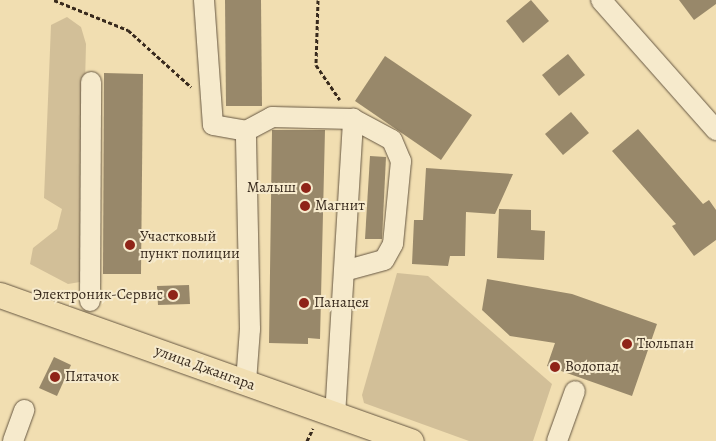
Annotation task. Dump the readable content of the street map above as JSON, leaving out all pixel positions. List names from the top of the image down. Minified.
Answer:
{"streets":{"main road":["улица Джангара"]},"places":["Малыш","Магнит","Участковый пункт полиции","Электроник-Сервис","Панацея","Тюльпан","Водопад","Пятачок"]}
